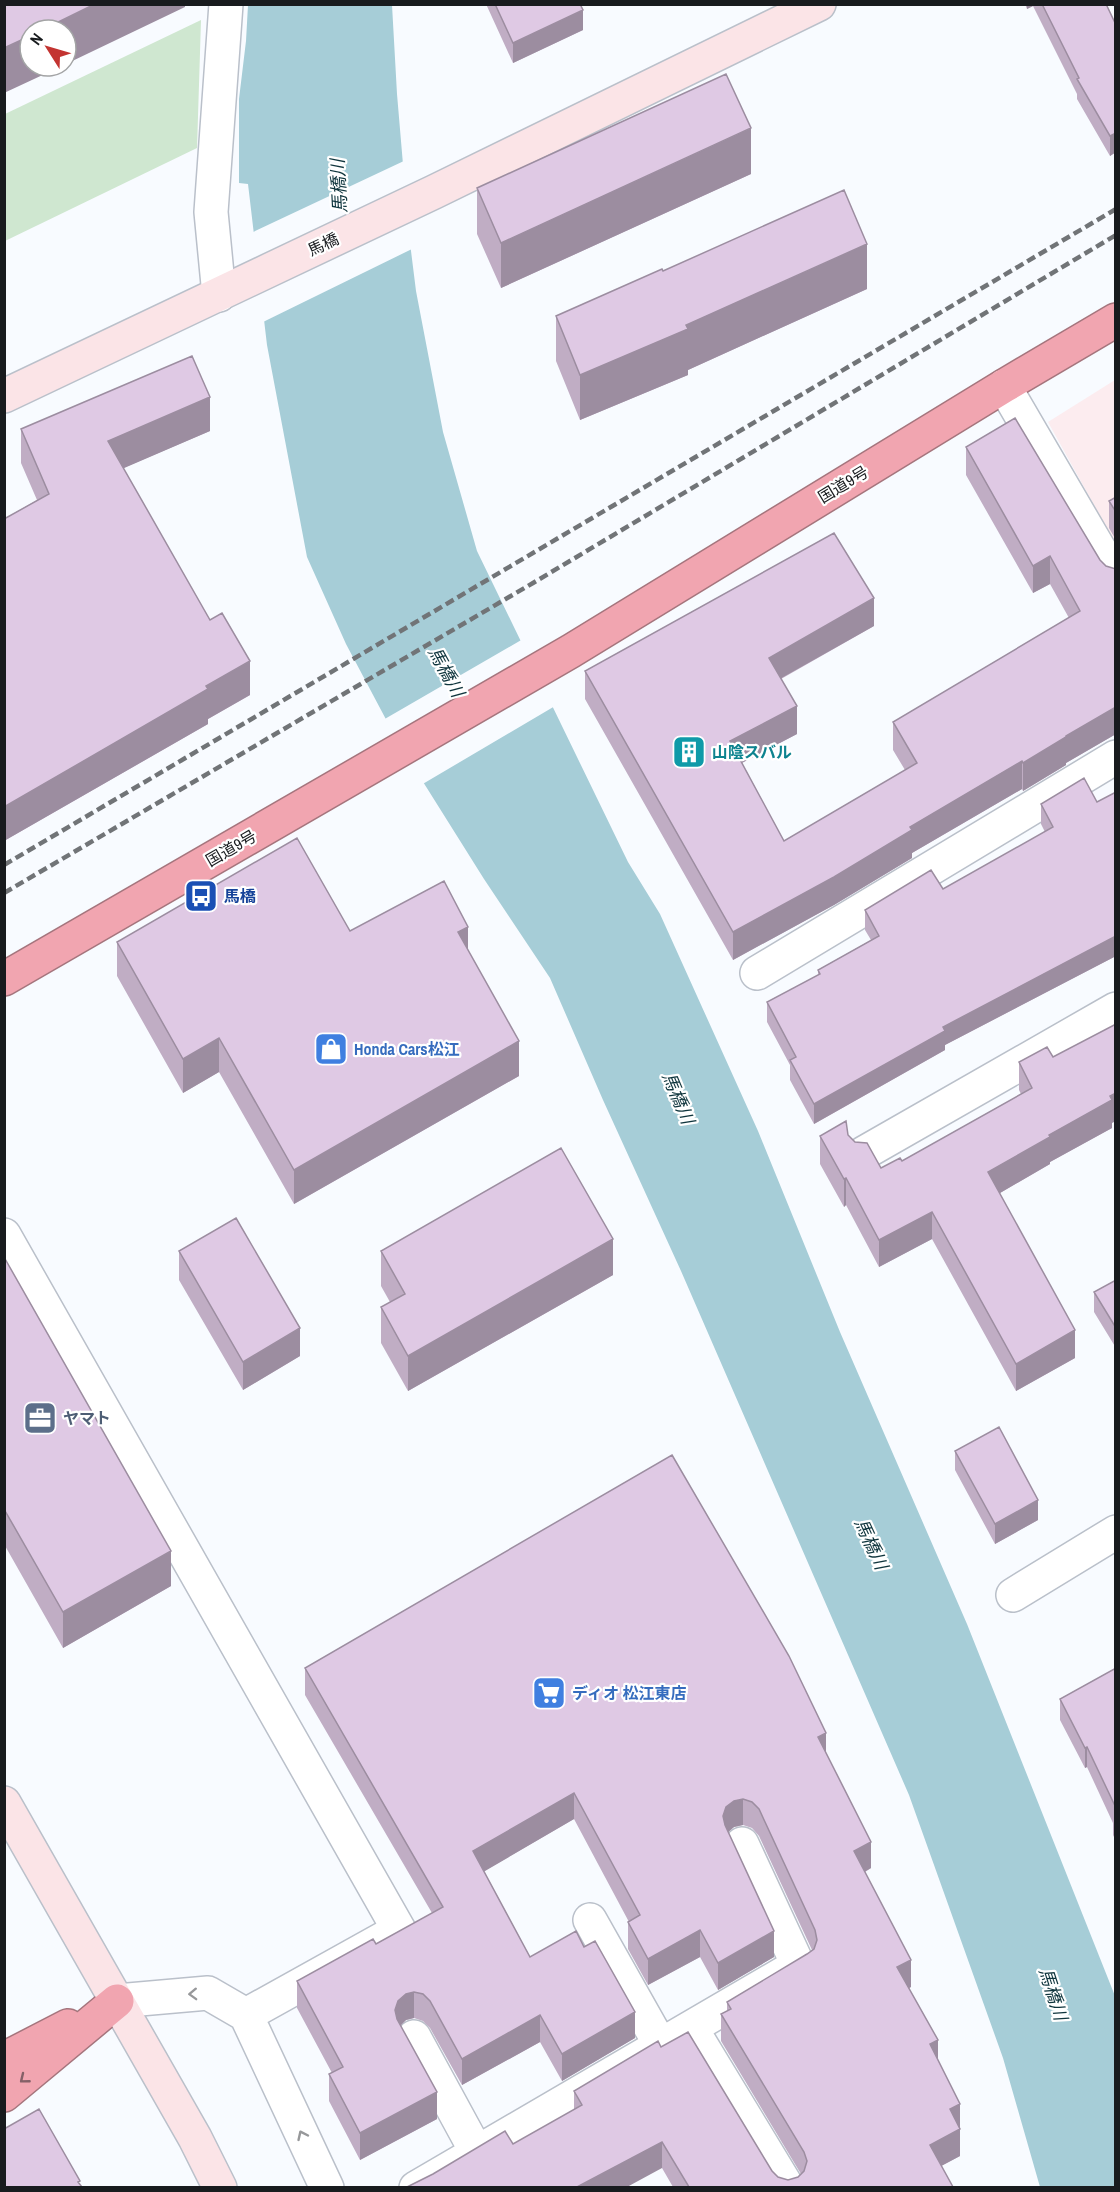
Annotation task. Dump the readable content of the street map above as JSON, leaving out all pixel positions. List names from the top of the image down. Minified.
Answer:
{"streets":{"highway":["国道9号"],"street":["馬橋"]},"water":["馬橋川"],"places":{"building":["山陰スバル"],"bus stop":["馬橋"],"shop":["Honda Cars松江"],"office":["ヤマト"],"supermarket":["ディオ 松江東店"]},"north":"top left"}
